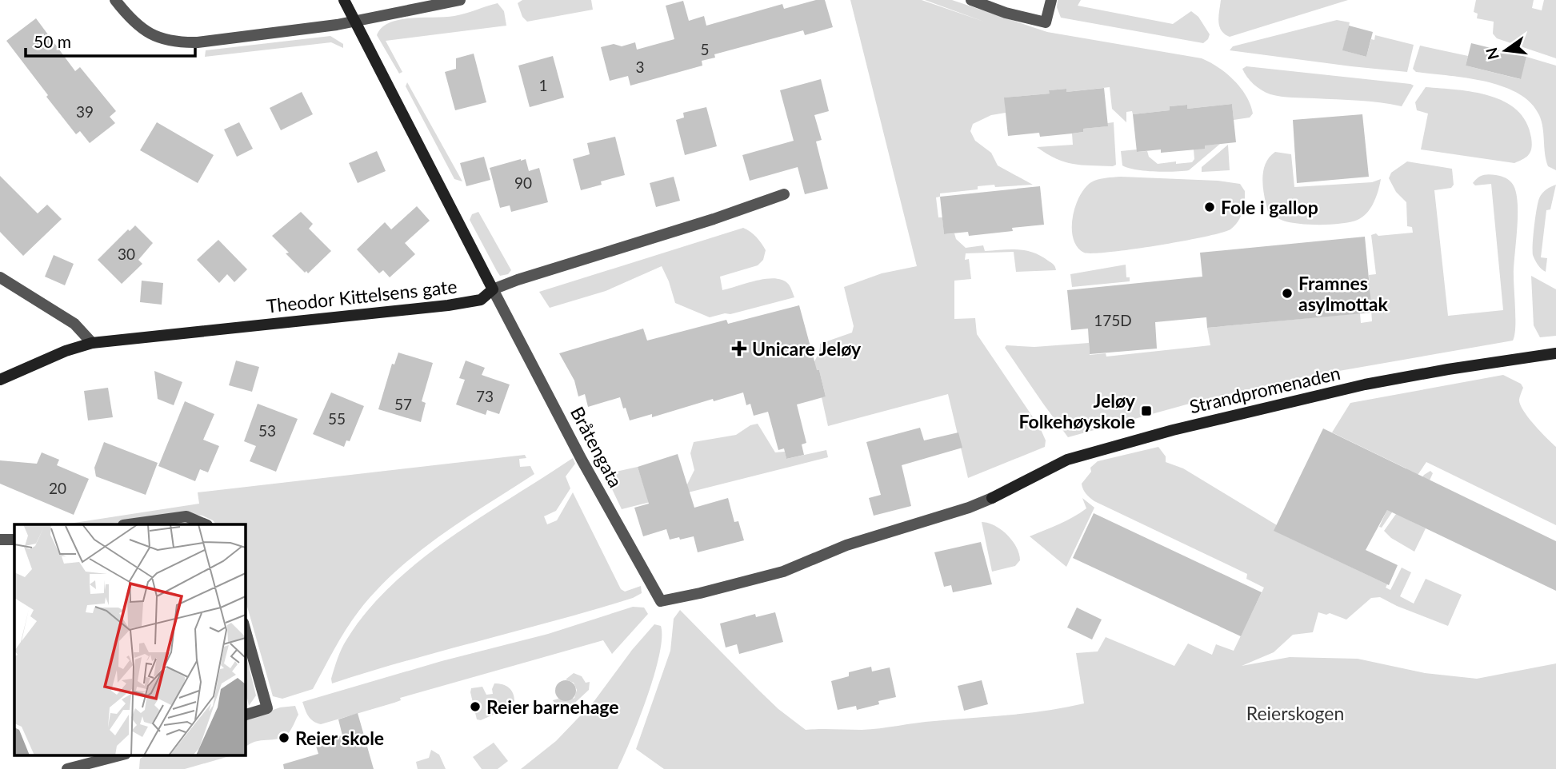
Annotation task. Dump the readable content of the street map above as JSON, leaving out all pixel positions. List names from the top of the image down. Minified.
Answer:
{"streets":{"street":["Theodor Kittelsens gate","Strandpromenaden","Bråtengata"]},"crossings":[["Theodor Kittelsens gate","Bråtengata"],["Strandpromenaden","Bråtengata"]],"parks":["Reierskogen"],"places":{"other":["Fole i gallop","Framnes asylmottak","Reier barnehage","Reier skole"],"health":["Unicare Jeløy"],"transit":["Jeløy Folkehøyskole"]},"house_numbers":["5","3","1","39","90","30","175D","73","57","55","53","20"],"scale_bar":"50 m","north":"left"}
